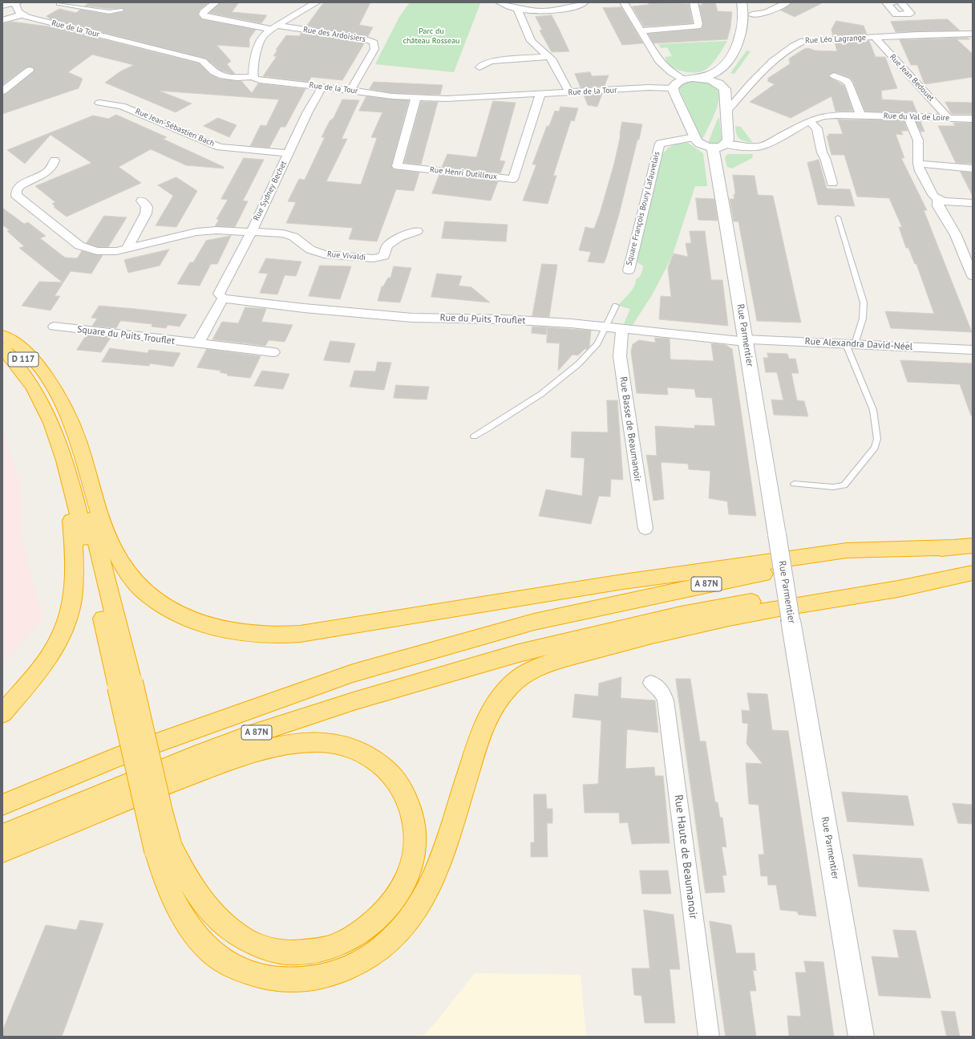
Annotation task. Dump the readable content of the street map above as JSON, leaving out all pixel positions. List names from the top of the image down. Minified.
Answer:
{"streets":{"highway":["D 117","A 87N"],"street":["Rue de la Tour","Rue des Ardoisiers","Rue Léo Lagrange","Rue Jean Bedouet","Rue du Val de Loire","Rue Jean-Sébastien Bach","Rue Henri Dutilleux","Rue Sydney Bechet","Square François Boury Lafauvelais","Rue Vivaldi","Rue du Puits Trouflet","Square du Puits Trouflet","Rue Parmentier","Rue Alexandra David-Néel","Rue Basse de Beaumanoir","Rue Haute de Beaumanoir"]},"crossings":[["Rue de la Tour","Rue des Ardoisiers"],["Rue de la Tour","Rue Henri Dutilleux"],["Rue de la Tour","Rue Sydney Bechet"],["Rue Léo Lagrange","Rue Jean Bedouet"],["Rue Jean Bedouet","Rue du Val de Loire"],["Rue Jean-Sébastien Bach","Rue Sydney Bechet"],["Rue Sydney Bechet","Rue Vivaldi"],["Rue Sydney Bechet","Rue du Puits Trouflet"],["Rue du Puits Trouflet","Rue Parmentier"],["Rue du Puits Trouflet","Rue Alexandra David-Néel"],["Rue du Puits Trouflet","Rue Basse de Beaumanoir"],["Rue Parmentier","Rue Alexandra David-Néel"]],"parks":["Parc du château Rosseau"]}
